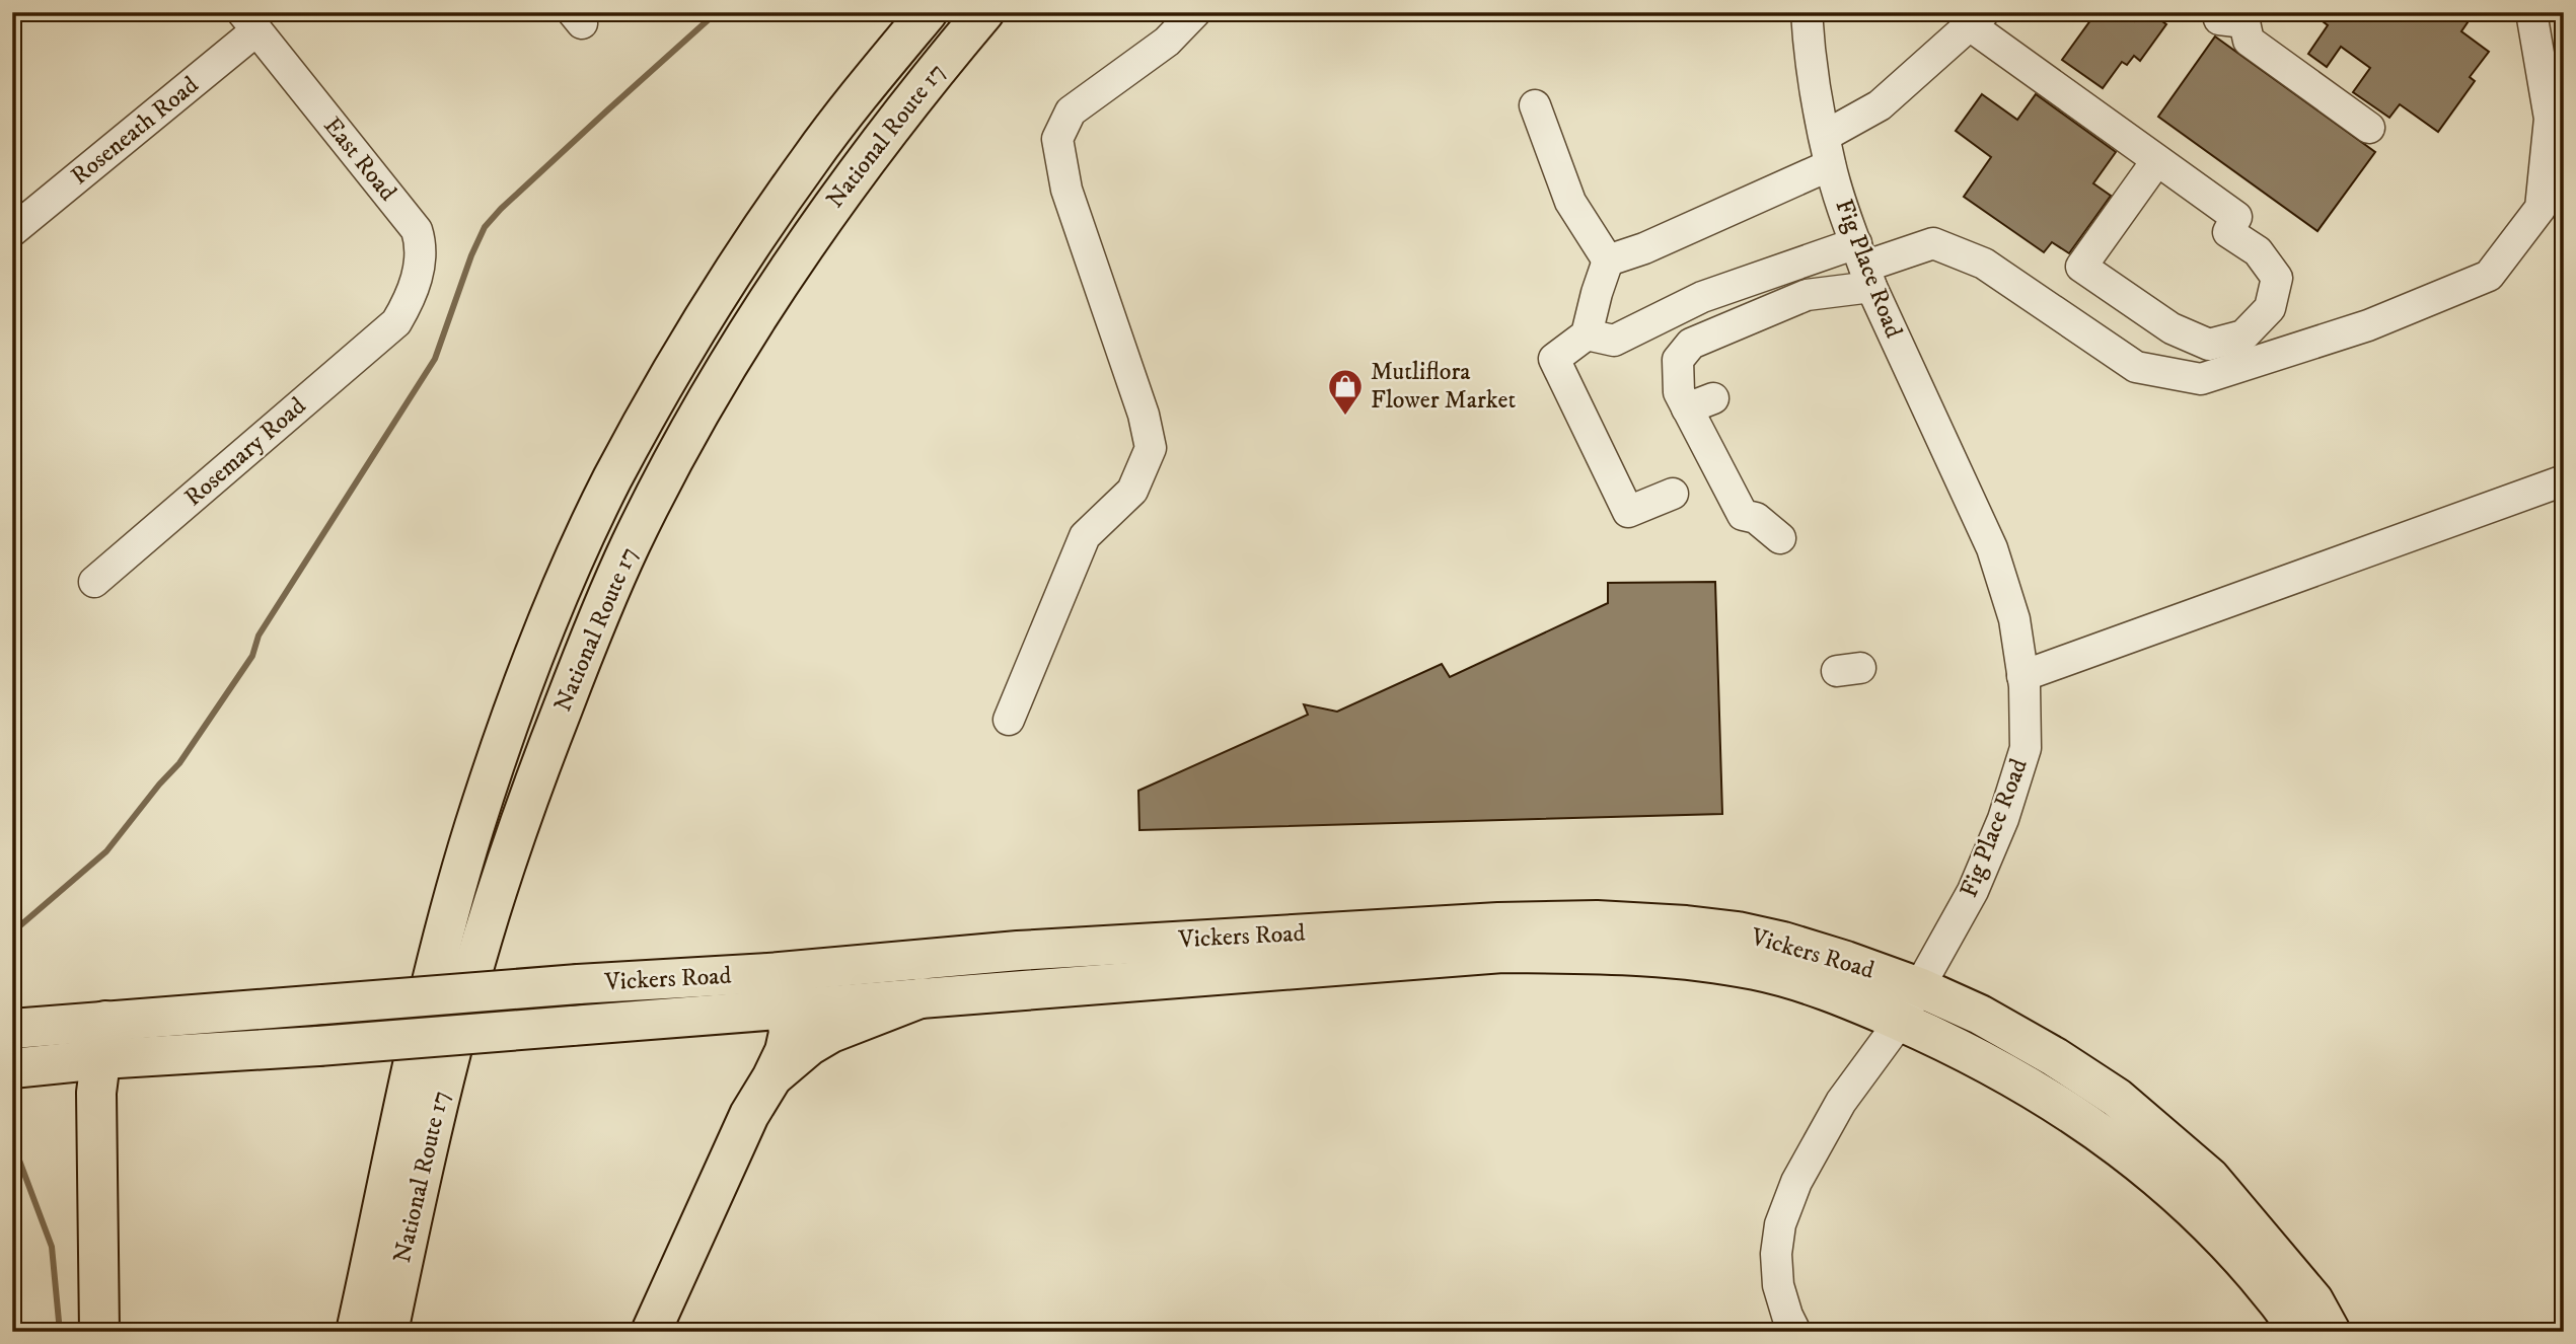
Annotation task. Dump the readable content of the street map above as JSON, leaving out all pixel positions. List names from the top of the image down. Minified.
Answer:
{"streets":{"main road":["National Route 17","Vickers Road"],"street":["Roseneath Road","East Road","Fig Place Road","Rosemary Road"]},"crossings":[["Roseneath Road","East Road"],["East Road","Rosemary Road"],["Fig Place Road","Vickers Road"]],"places":{"shop":["Mutliflora Flower Market"]}}
